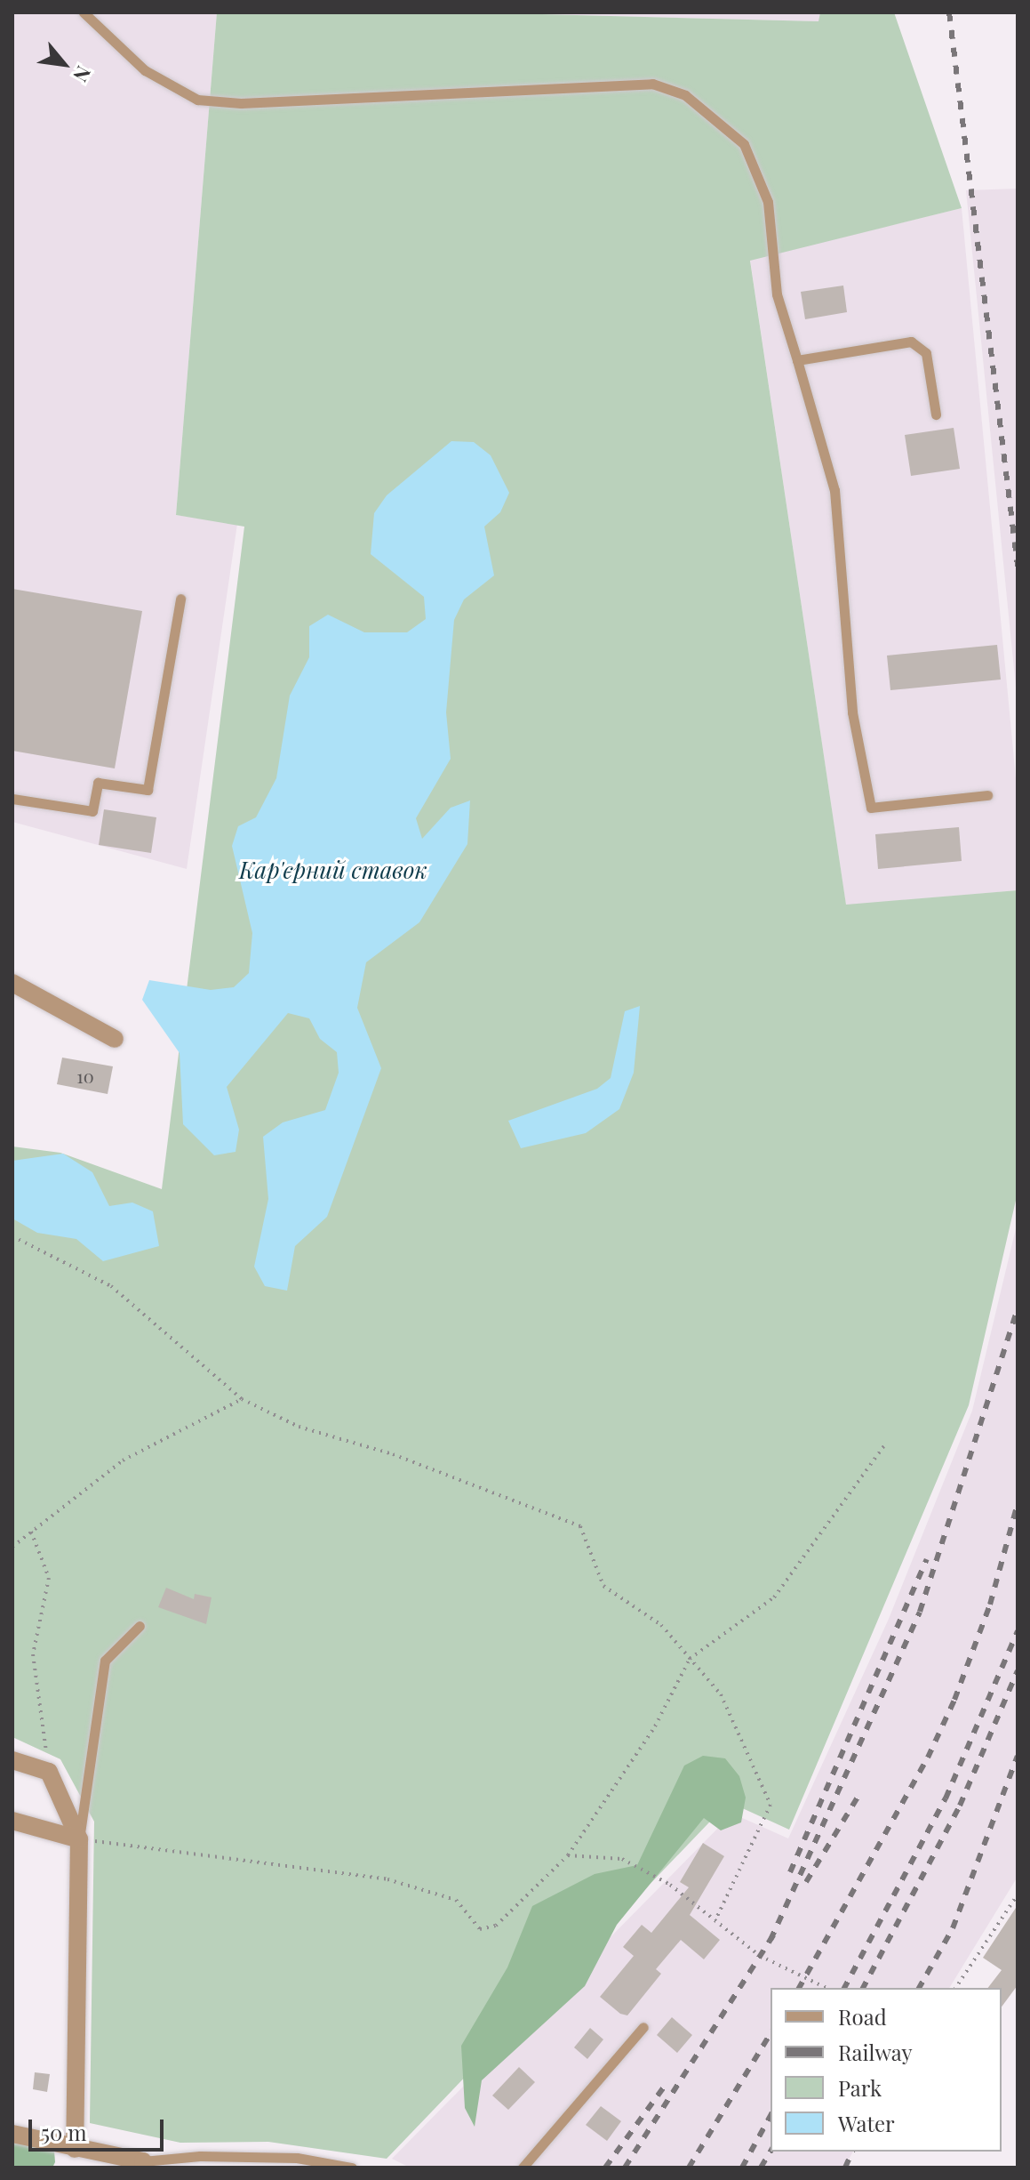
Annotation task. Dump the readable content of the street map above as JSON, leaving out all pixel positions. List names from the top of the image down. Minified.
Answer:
{"water":["Кар'єрний ставок"],"house_numbers":["10"],"legend":["Road","Railway","Park","Water"],"scale_bar":"50 m","north":"bottom right"}
